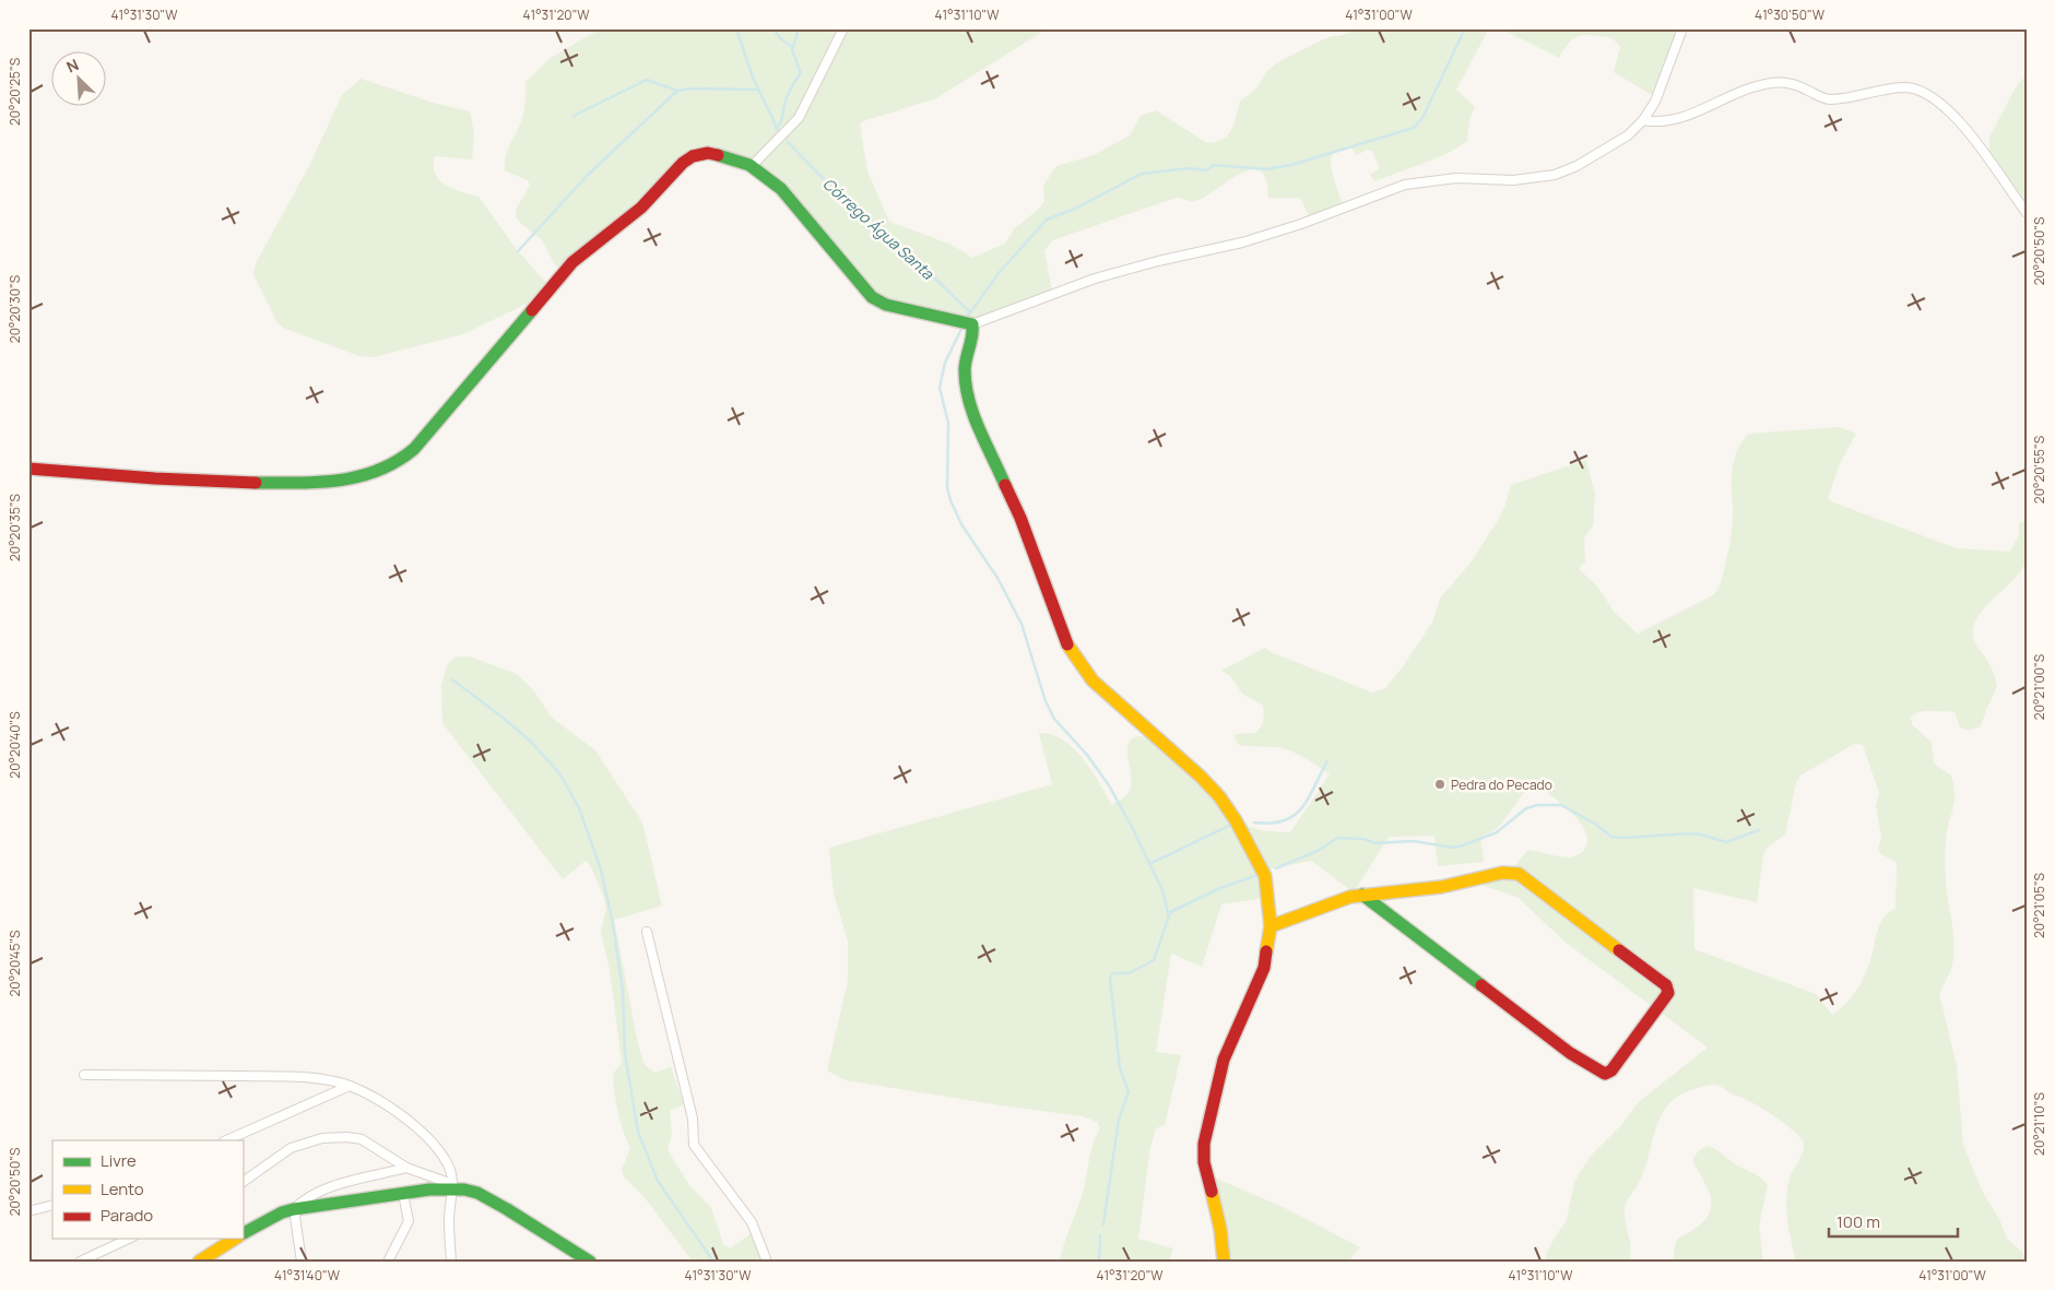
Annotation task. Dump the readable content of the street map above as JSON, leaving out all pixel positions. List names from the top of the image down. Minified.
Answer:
{"water":["Córrego Água Santa"],"places":["Pedra do Pecado"],"legend":["Livre","Lento","Parado"],"scale_bar":"100 m","north":"top left","coordinates":["41°31'30\"W","41°31'20\"W","41°31'10\"W","41°31'00\"W","41°30'50\"W","20°20'25\"S","20°20'50\"S","20°20'30\"S","20°20'55\"S","20°20'35\"S","20°21'00\"S","20°20'40\"S","20°21'05\"S","20°20'45\"S","20°21'10\"S","41°31'40\"W"]}
